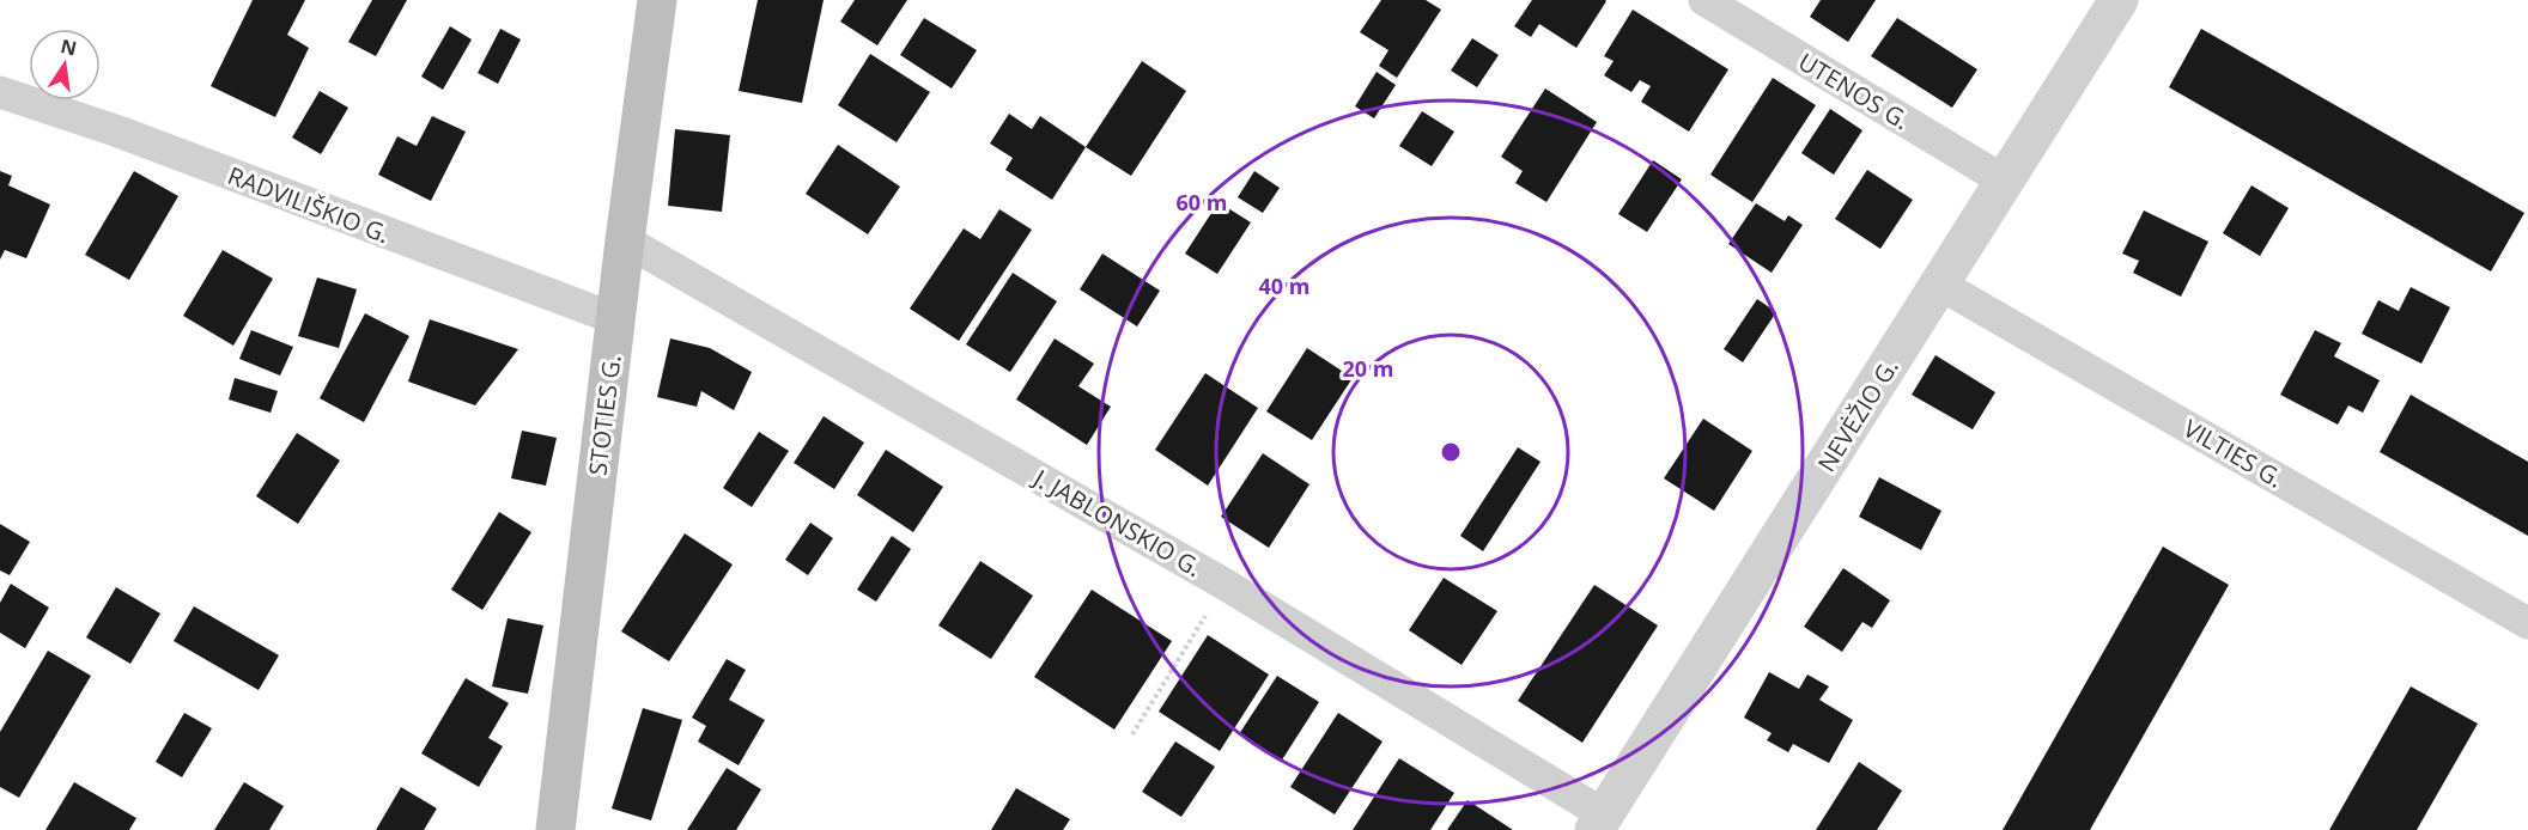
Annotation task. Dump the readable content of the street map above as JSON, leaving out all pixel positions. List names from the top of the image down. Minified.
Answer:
{"streets":{"main road":["STOTIES G."],"street":["UTENOS G.","RADVILIŠKIO G.","NEVĖŽIO G.","VILTIES G.","J. JABLONSKIO G."]},"crossings":[["UTENOS G.","NEVĖŽIO G."],["RADVILIŠKIO G.","STOTIES G."],["STOTIES G.","J. JABLONSKIO G."],["NEVĖŽIO G.","VILTIES G."],["NEVĖŽIO G.","J. JABLONSKIO G."]],"north":"top","rings":["60 m","40 m","20 m"]}
